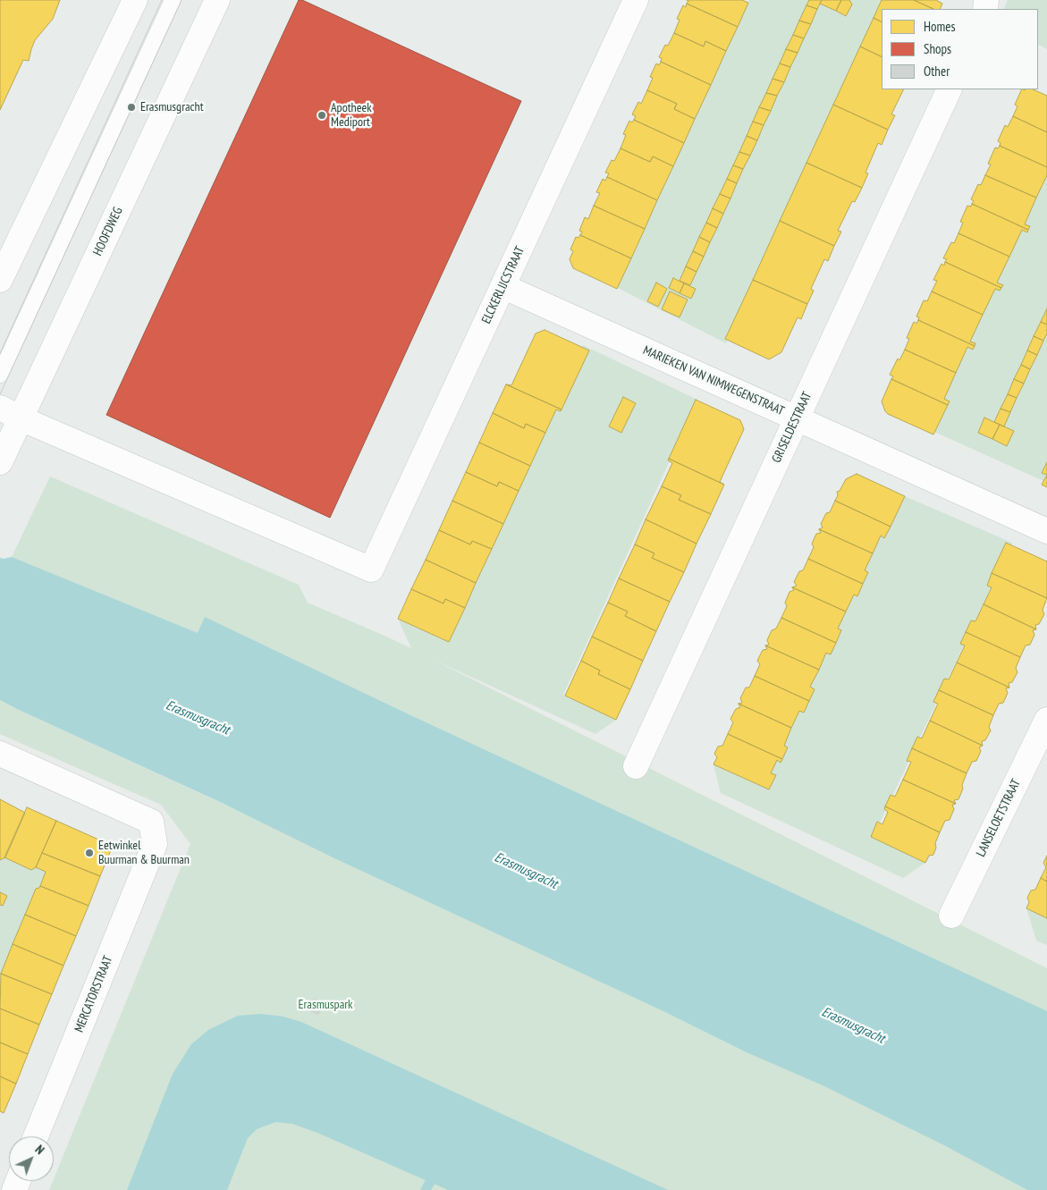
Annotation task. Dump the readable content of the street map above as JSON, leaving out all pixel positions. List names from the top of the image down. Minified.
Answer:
{"streets":{"street":["HOOFDWEG","ELCKERLIJCSTRAAT","MARIEKEN VAN NIMWEGENSTRAAT","GRISELDESTRAAT","LANSELOETSTRAAT","MERCATORSTRAAT"]},"crossings":[["HOOFDWEG","ELCKERLIJCSTRAAT"],["ELCKERLIJCSTRAAT","MARIEKEN VAN NIMWEGENSTRAAT"],["MARIEKEN VAN NIMWEGENSTRAAT","GRISELDESTRAAT"]],"water":["Erasmusgracht"],"parks":["Erasmuspark"],"places":["Erasmusgracht","Apotheek Mediport","Eetwinkel Buurman & Buurman"],"legend":["Homes","Shops","Other"],"north":"top right"}
